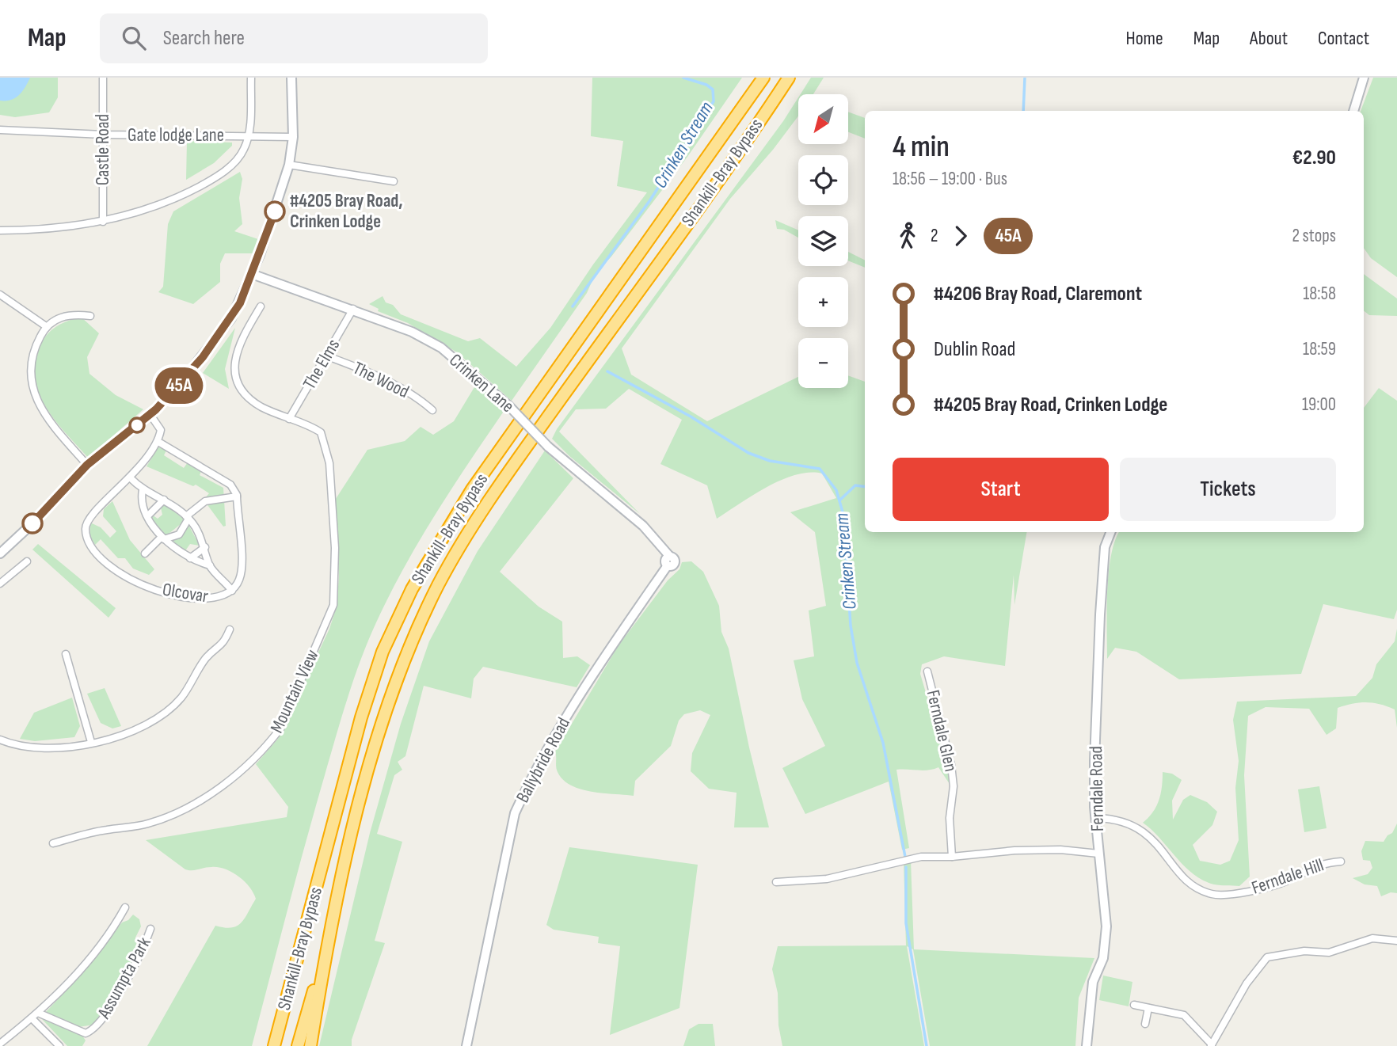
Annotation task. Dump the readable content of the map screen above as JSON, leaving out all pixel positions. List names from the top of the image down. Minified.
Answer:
{"streets":{"highway":["Shankill-Bray Bypass"],"street":["Gate lodge Lane","Castle Road","The Elms","The Wood","Crinken Lane","Olcovar","Mountain View","Ferndale Glen","Ballybride Road","Ferndale Road","Ferndale Hill","Assumpta Park"]},"crossings":[["Gate lodge Lane","Castle Road"],["The Elms","The Wood"],["The Elms","Crinken Lane"],["The Elms","Mountain View"],["Crinken Lane","Ballybride Road"],["Ferndale Road","Ferndale Hill"]],"water":["Crinken Stream"],"places":["#4205 Bray Road, Crinken Lodge"],"lines":["bus line 45A"],"north":"bottom left","page":{"header":"Map","search":"Search here","nav":["Home","Map","About","Contact"],"on_map":"45A","map_buttons":["+","−"],"heading":["4 min","18:56 – 19:00 · Bus","€2.90"],"legs":["2","45A","2 stops"],"list":[{"name":"#4206 Bray Road, Claremont","value":"18:58"},{"name":"Dublin Road","value":"18:59"},{"name":"#4205 Bray Road, Crinken Lodge","value":"19:00"}],"buttons":["Start","Tickets"]}}
